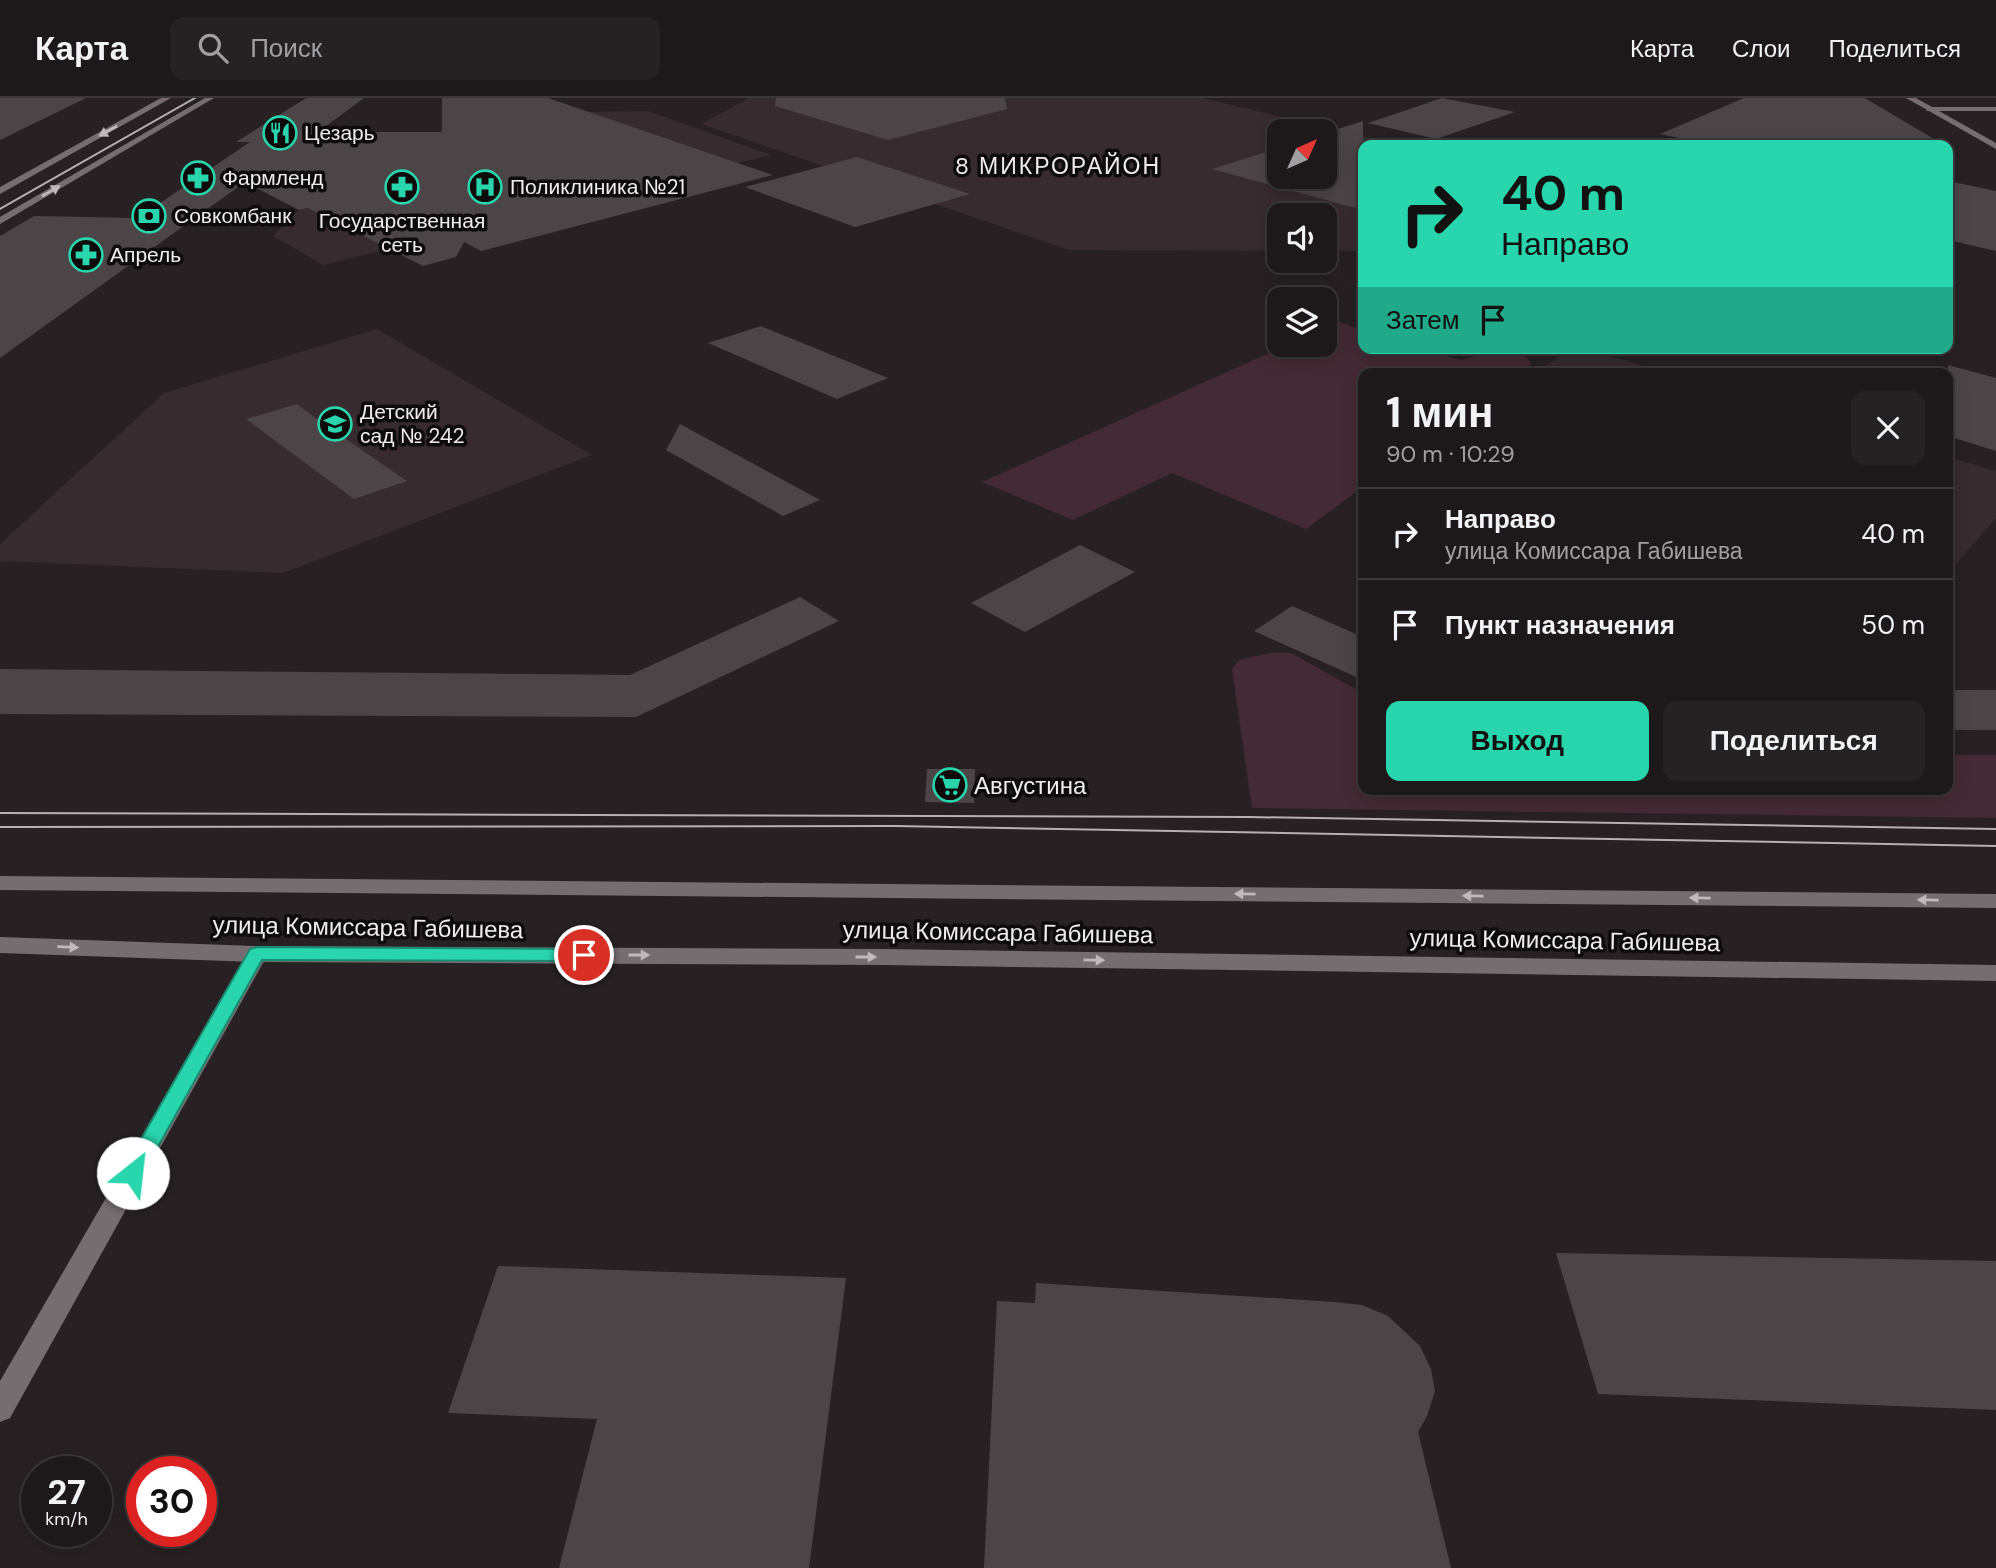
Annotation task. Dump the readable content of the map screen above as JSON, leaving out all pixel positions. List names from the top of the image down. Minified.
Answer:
{"streets":{"street":["улица Комиссара Габишева"]},"districts":["8 МИКРОРАЙОН"],"places":{"restaurant":["Цезарь"],"pharmacy":["Фармленд","Государственная сеть","Апрель"],"hospital":["Поликлиника №21"],"bank":["Совкомбанк"],"school or university":["Детский сад № 242"],"supermarket":["Августина"]},"north":"top right","page":{"header":"Карта","search":"Поиск","nav":["Карта","Слои","Поделиться"],"turn":["40 m","Направо"],"then":"Затем","heading":["1 мин","90 m · 10:29"],"list":[{"name":"Направо","note":"улица Комиссара Габишева","value":"40 m"},{"name":"Пункт назначения","value":"50 m"}],"buttons":["Выход","Поделиться"],"speed":"27 km/h","limit":"30"}}
